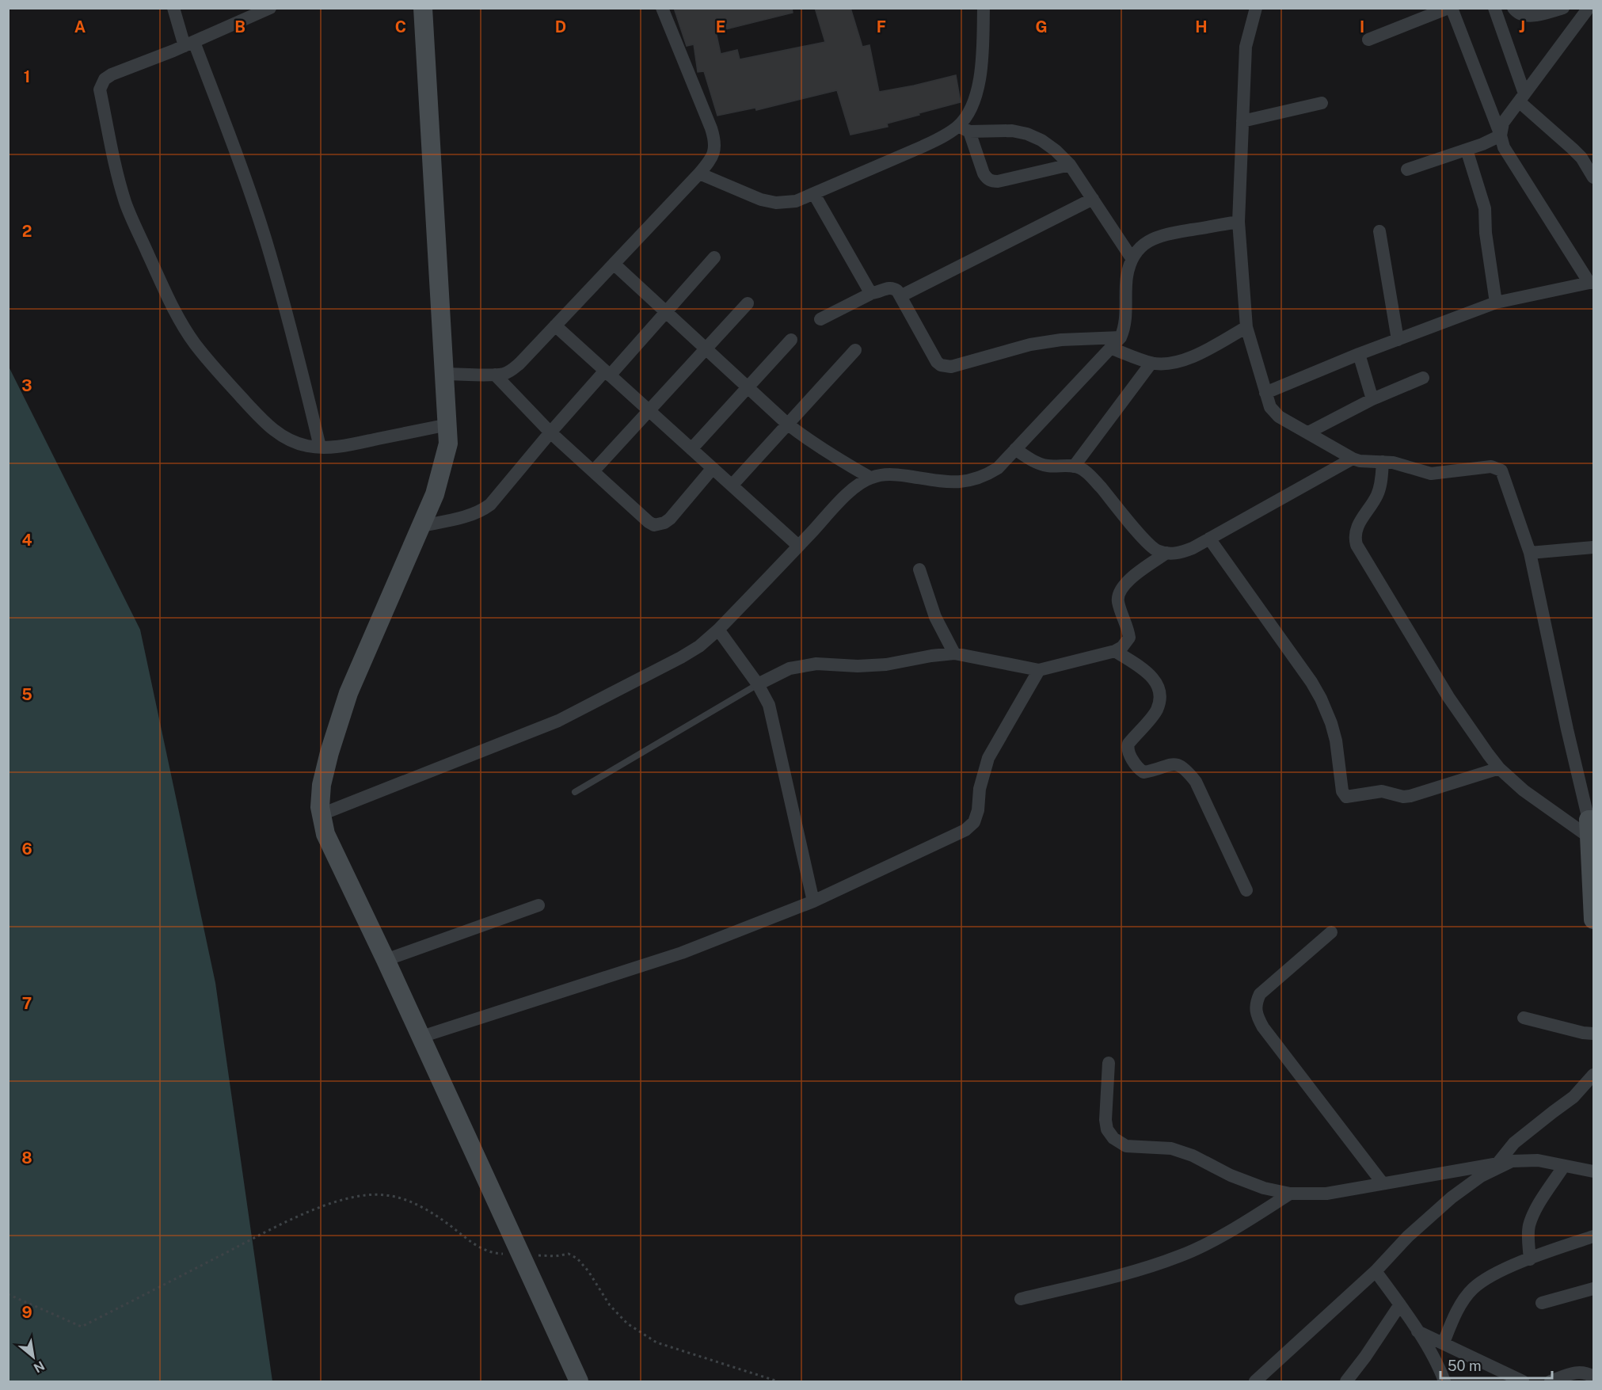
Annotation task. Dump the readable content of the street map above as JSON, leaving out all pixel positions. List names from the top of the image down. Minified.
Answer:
{"scale_bar":"50 m","north":"bottom right","grid":{"columns":["A","B","C","D","E","F","G","H","I","J"],"rows":["1","2","3","4","5","6","7","8","9"]}}
